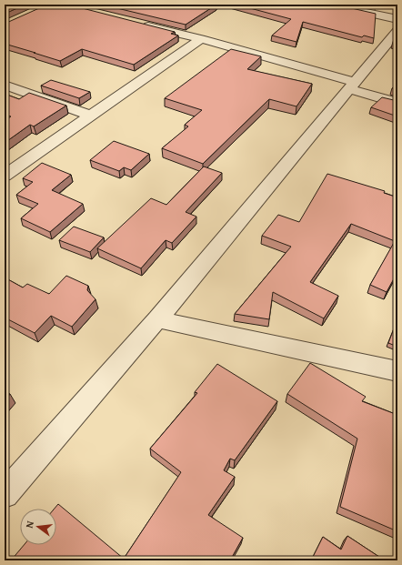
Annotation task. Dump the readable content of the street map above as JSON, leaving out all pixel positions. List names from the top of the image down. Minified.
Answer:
{"north":"left"}
